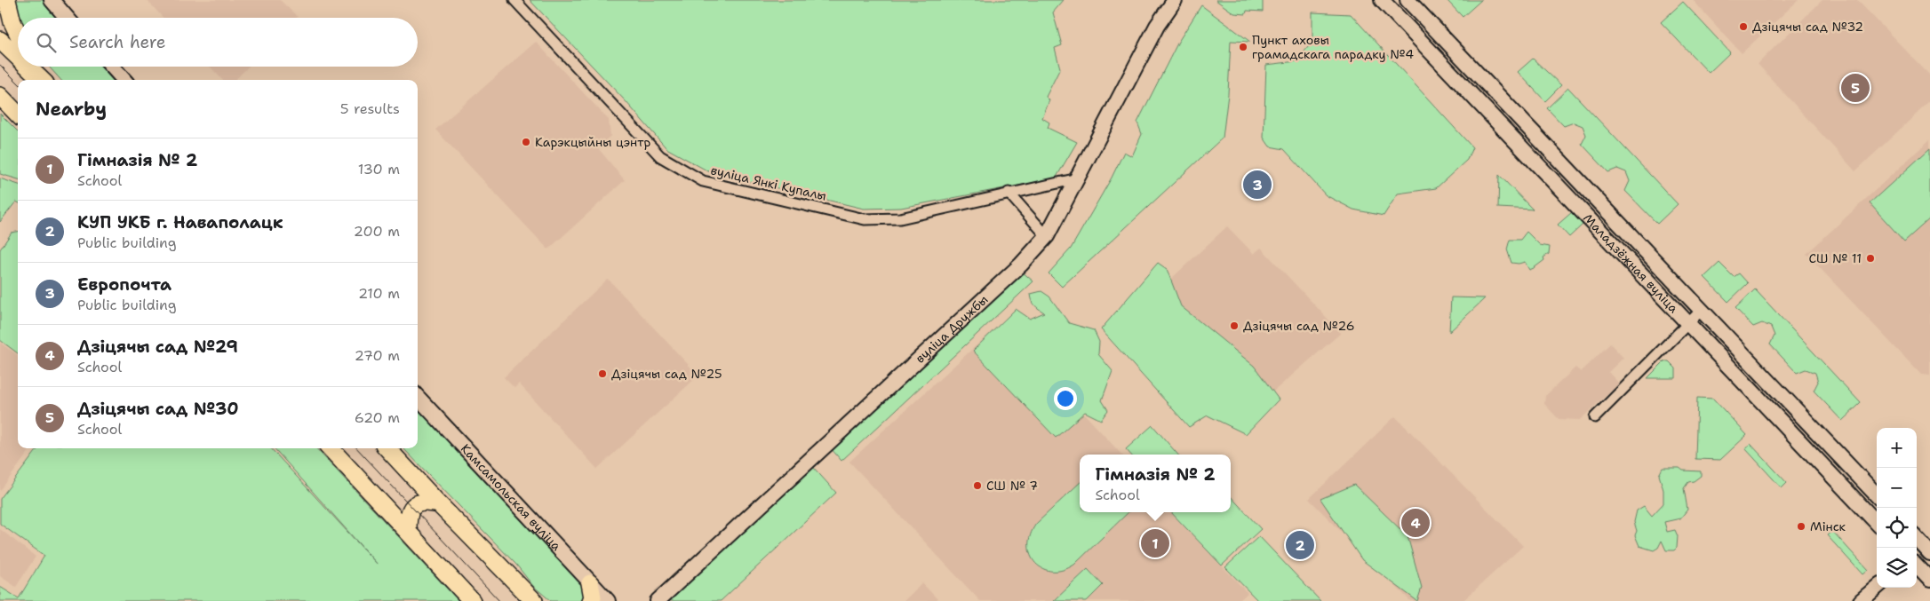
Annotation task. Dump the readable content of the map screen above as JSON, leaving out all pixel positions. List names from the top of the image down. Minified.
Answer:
{"streets":{"main road":["Маладзёжная вуліца","вуліца Дружбы","Камсамольская вуліца"],"street":["вуліца Янкі Купалы"]},"crossings":[["вуліца Янкі Купалы","вуліца Дружбы"]],"places":["Дзіцячы сад №32","Пункт аховы грамадскага парадку №4","Карэкцыйны цэнтр","СШ № 11","Дзіцячы сад №26","Дзіцячы сад №25","СШ № 7","Мінск"],"page":{"search":"Search here","pins":["5","3","4","1","2"],"heading":["Nearby","5 results"],"list":[{"mark":"1","name":"Гімназія № 2","note":"School","value":"130 m"},{"mark":"2","name":"КУП УКБ г. Наваполацк","note":"Public building","value":"200 m"},{"mark":"3","name":"Европочта","note":"Public building","value":"210 m"},{"mark":"4","name":"Дзіцячы сад №29","note":"School","value":"270 m"},{"mark":"5","name":"Дзіцячы сад №30","note":"School","value":"620 m"}],"map_buttons":["+","−"],"popup":["Гімназія № 2","School"]}}
